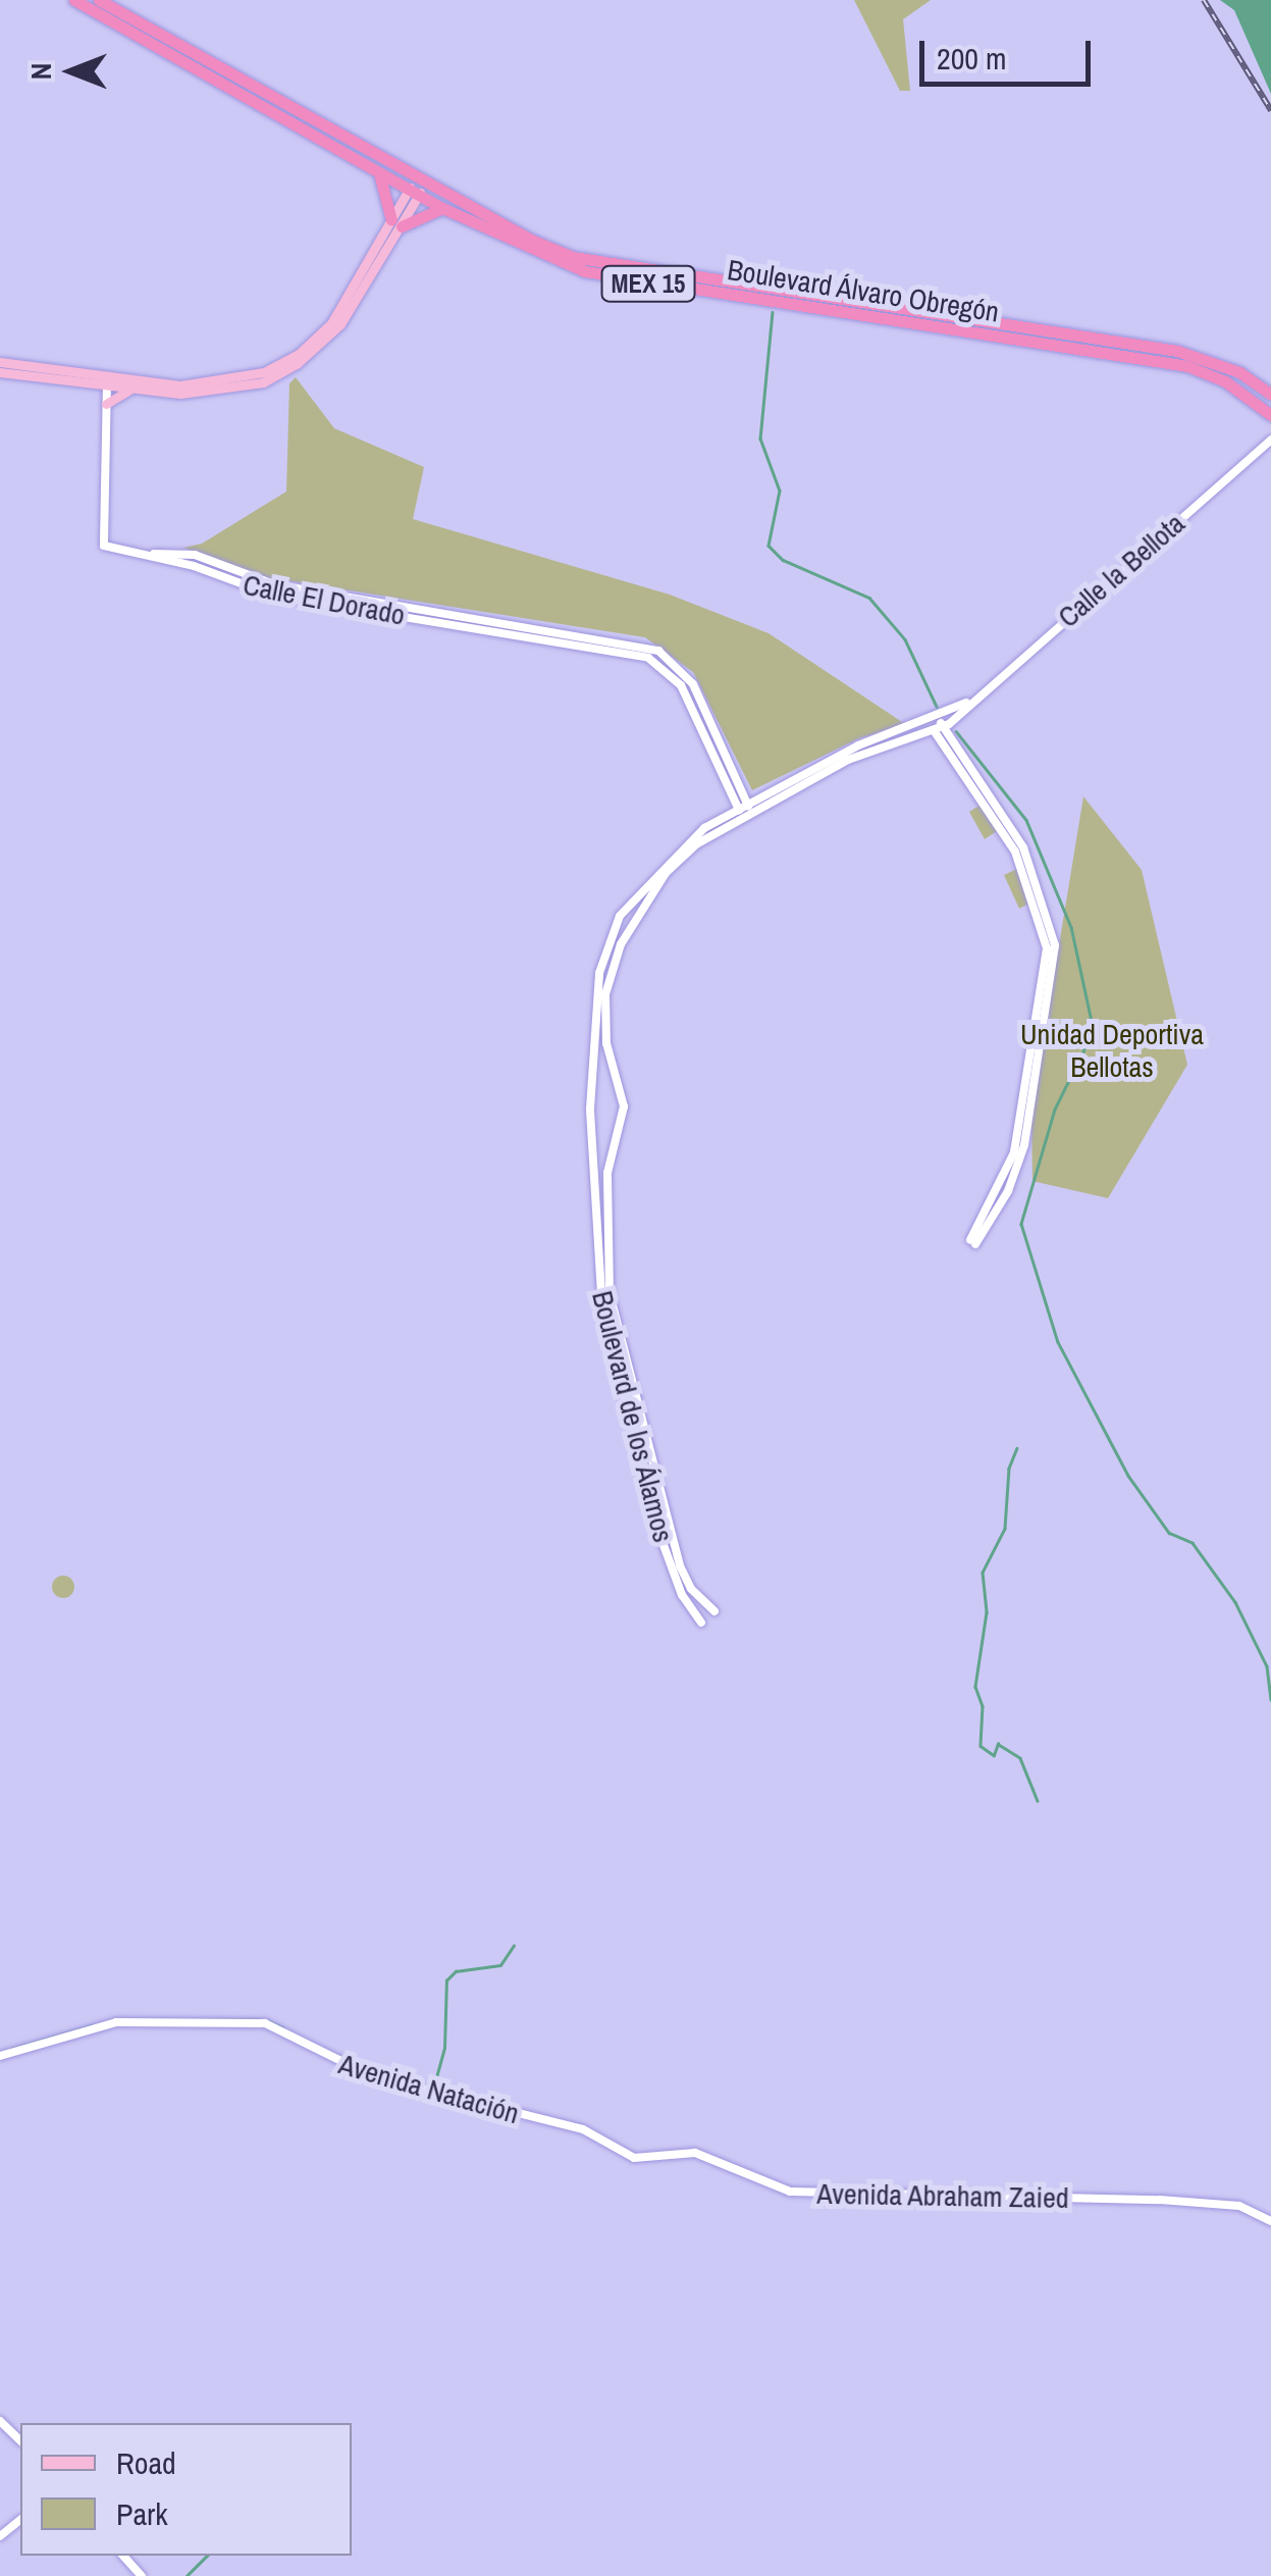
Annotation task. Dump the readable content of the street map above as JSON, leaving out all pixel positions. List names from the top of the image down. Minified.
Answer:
{"streets":{"highway":["MEX 15","Boulevard Álvaro Obregón"],"street":["Calle la Bellota","Calle El Dorado","Boulevard de los Álamos","Avenida Natación","Avenida Abraham Zaied"]},"crossings":[["Calle la Bellota","Boulevard de los Álamos"],["Calle El Dorado","Boulevard de los Álamos"],["Avenida Natación","Avenida Abraham Zaied"]],"parks":["Unidad Deportiva Bellotas"],"legend":["Road","Park"],"scale_bar":"200 m","north":"left"}
